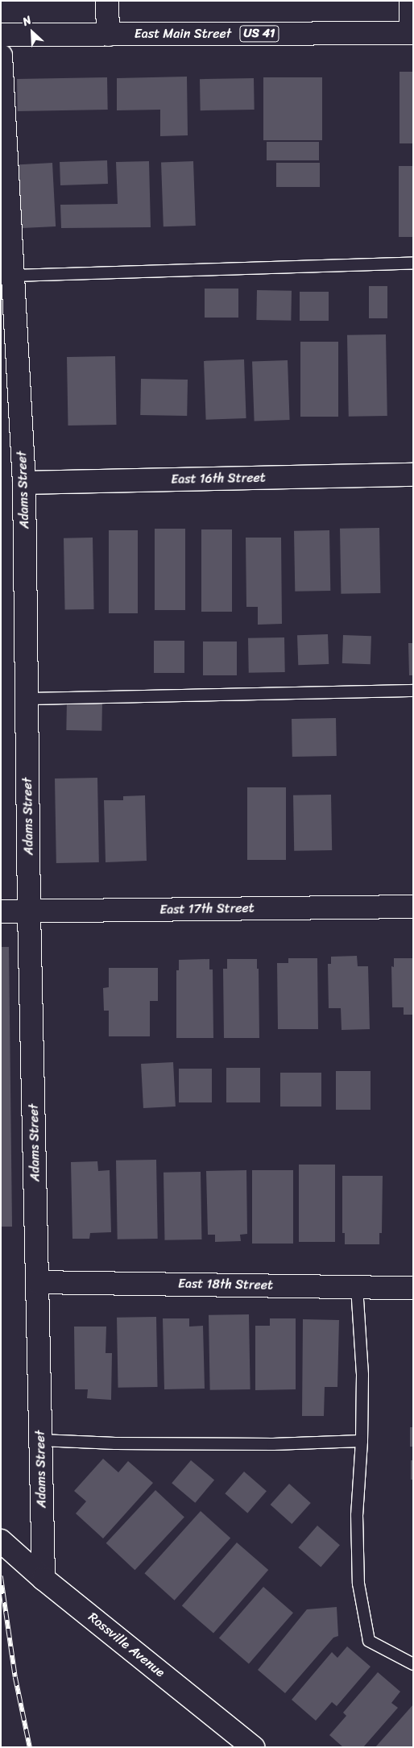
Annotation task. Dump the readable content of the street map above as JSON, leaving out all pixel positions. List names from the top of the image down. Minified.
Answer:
{"streets":{"street":["East Main Street","US 41","East 16th Street","Adams Street","East 17th Street","East 18th Street","Rossville Avenue"]},"crossings":[["East 16th Street","Adams Street"],["Adams Street","East 17th Street"],["Adams Street","East 18th Street"],["Adams Street","Rossville Avenue"]],"north":"top left"}
